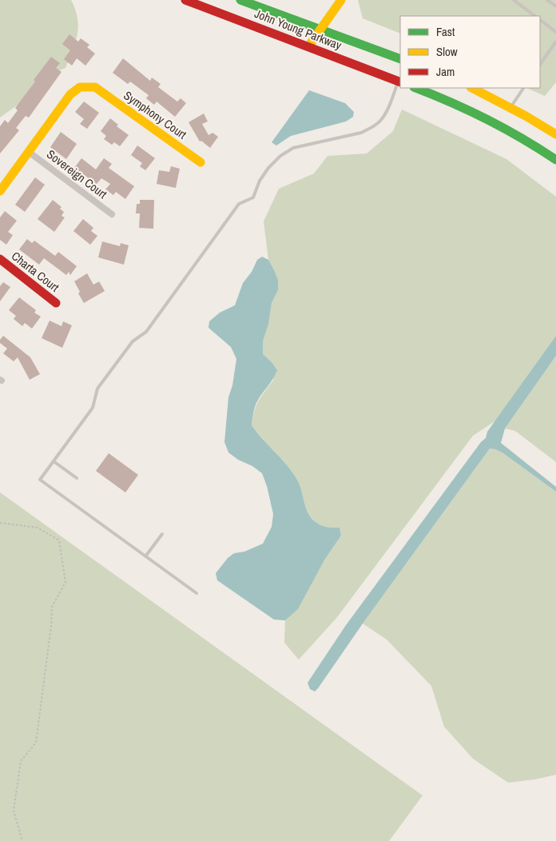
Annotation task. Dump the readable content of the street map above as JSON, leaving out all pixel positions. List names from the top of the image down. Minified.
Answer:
{"streets":{"main road":["John Young Parkway","Symphony Court","Charta Court"],"street":["Sovereign Court"]},"crossings":[["Symphony Court","Sovereign Court"]],"legend":["Fast","Slow","Jam"]}
